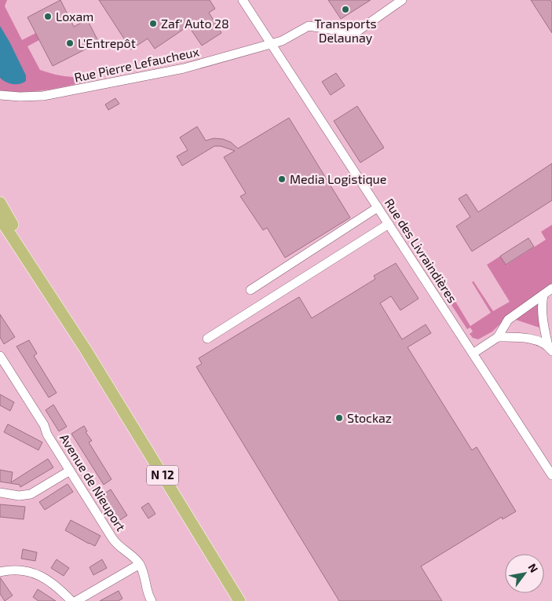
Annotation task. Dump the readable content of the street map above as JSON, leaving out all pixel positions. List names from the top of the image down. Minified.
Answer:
{"streets":{"main road":["N 12"],"street":["Rue Pierre Lefaucheux","Rue des Livraindières","Avenue de Nieuport"]},"crossings":[["Rue Pierre Lefaucheux","Rue des Livraindières"]],"places":["Transports Delaunay","Loxam","Zaf' Auto 28","L'Entrepôt","Media Logistique","Stockaz"],"north":"top right"}
